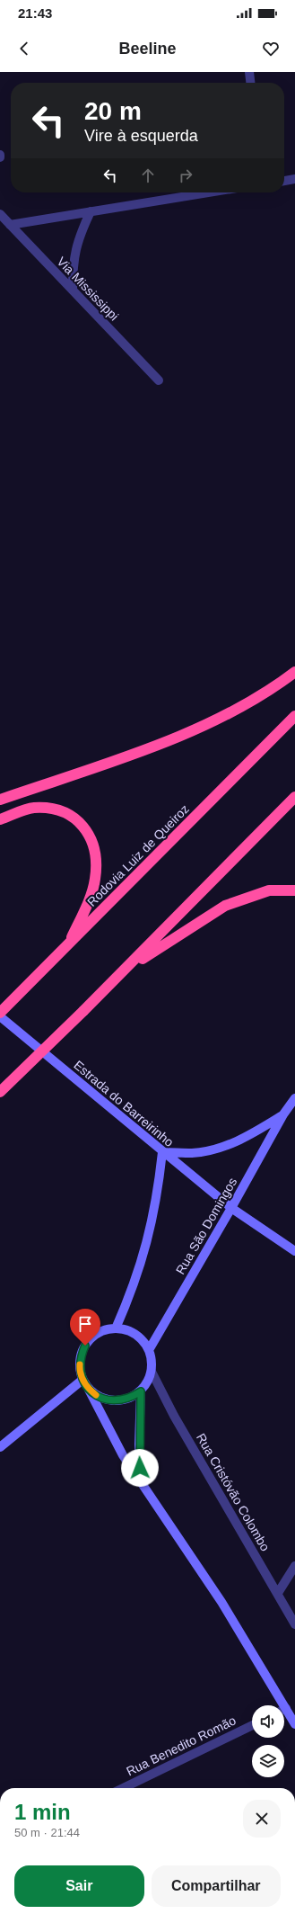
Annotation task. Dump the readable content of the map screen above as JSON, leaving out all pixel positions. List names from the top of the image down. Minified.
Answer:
{"streets":{"highway":["Rodovia Luiz de Queiroz"],"main road":["Estrada do Barreirinho","Rua São Domingos"],"street":["Via Mississippi","Rua Cristóvão Colombo","Rua Benedito Romão"]},"crossings":[["Estrada do Barreirinho","Rua São Domingos"],["Rua São Domingos","Rua Cristóvão Colombo"]],"page":{"status":"21:43","header":"Beeline","turn":["20 m","Vire à esquerda"],"heading":["1 min","50 m · 21:44"],"buttons":["Sair","Compartilhar"]}}
